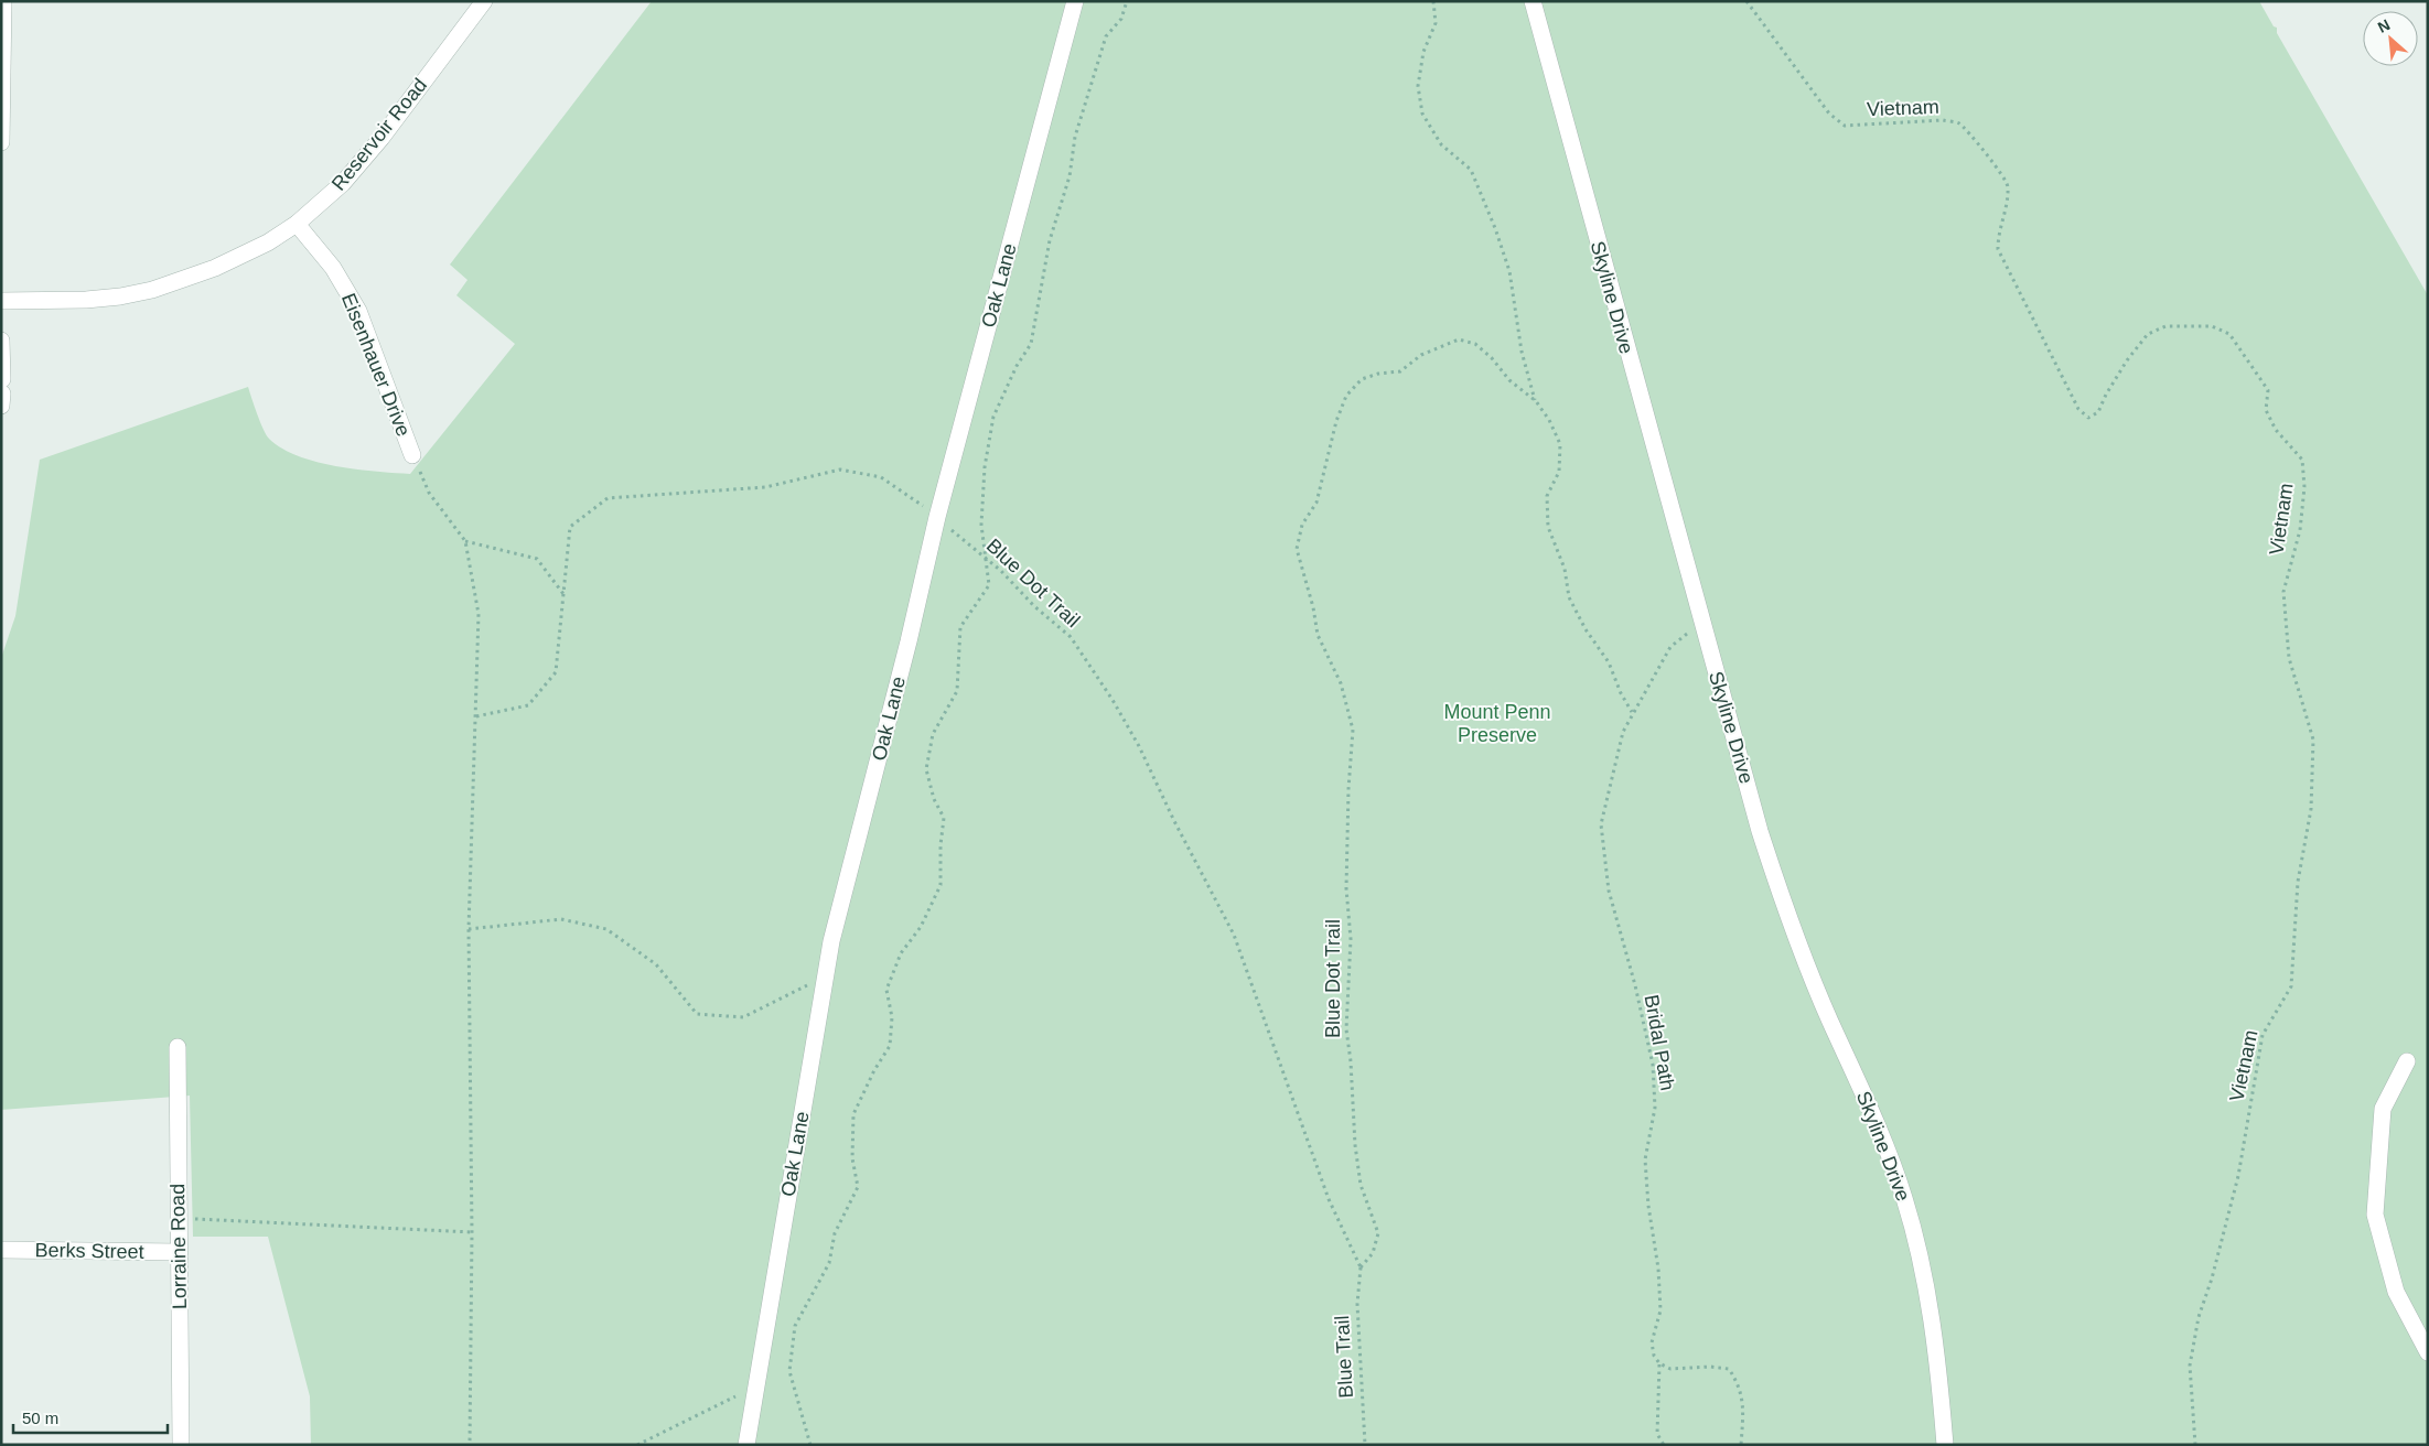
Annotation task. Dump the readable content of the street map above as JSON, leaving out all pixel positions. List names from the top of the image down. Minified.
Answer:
{"streets":{"street":["Reservoir Road","Oak Lane","Skyline Drive","Eisenhauer Drive","Lorraine Road","Berks Street"],"path":["Vietnam","Blue Dot Trail","Bridal Path","Blue Trail"]},"crossings":[["Reservoir Road","Eisenhauer Drive"],["Oak Lane","Blue Dot Trail"],["Blue Dot Trail","Bridal Path"],["Blue Dot Trail","Blue Trail"],["Lorraine Road","Berks Street"]],"parks":["Mount Penn Preserve"],"scale_bar":"50 m","north":"top left"}
